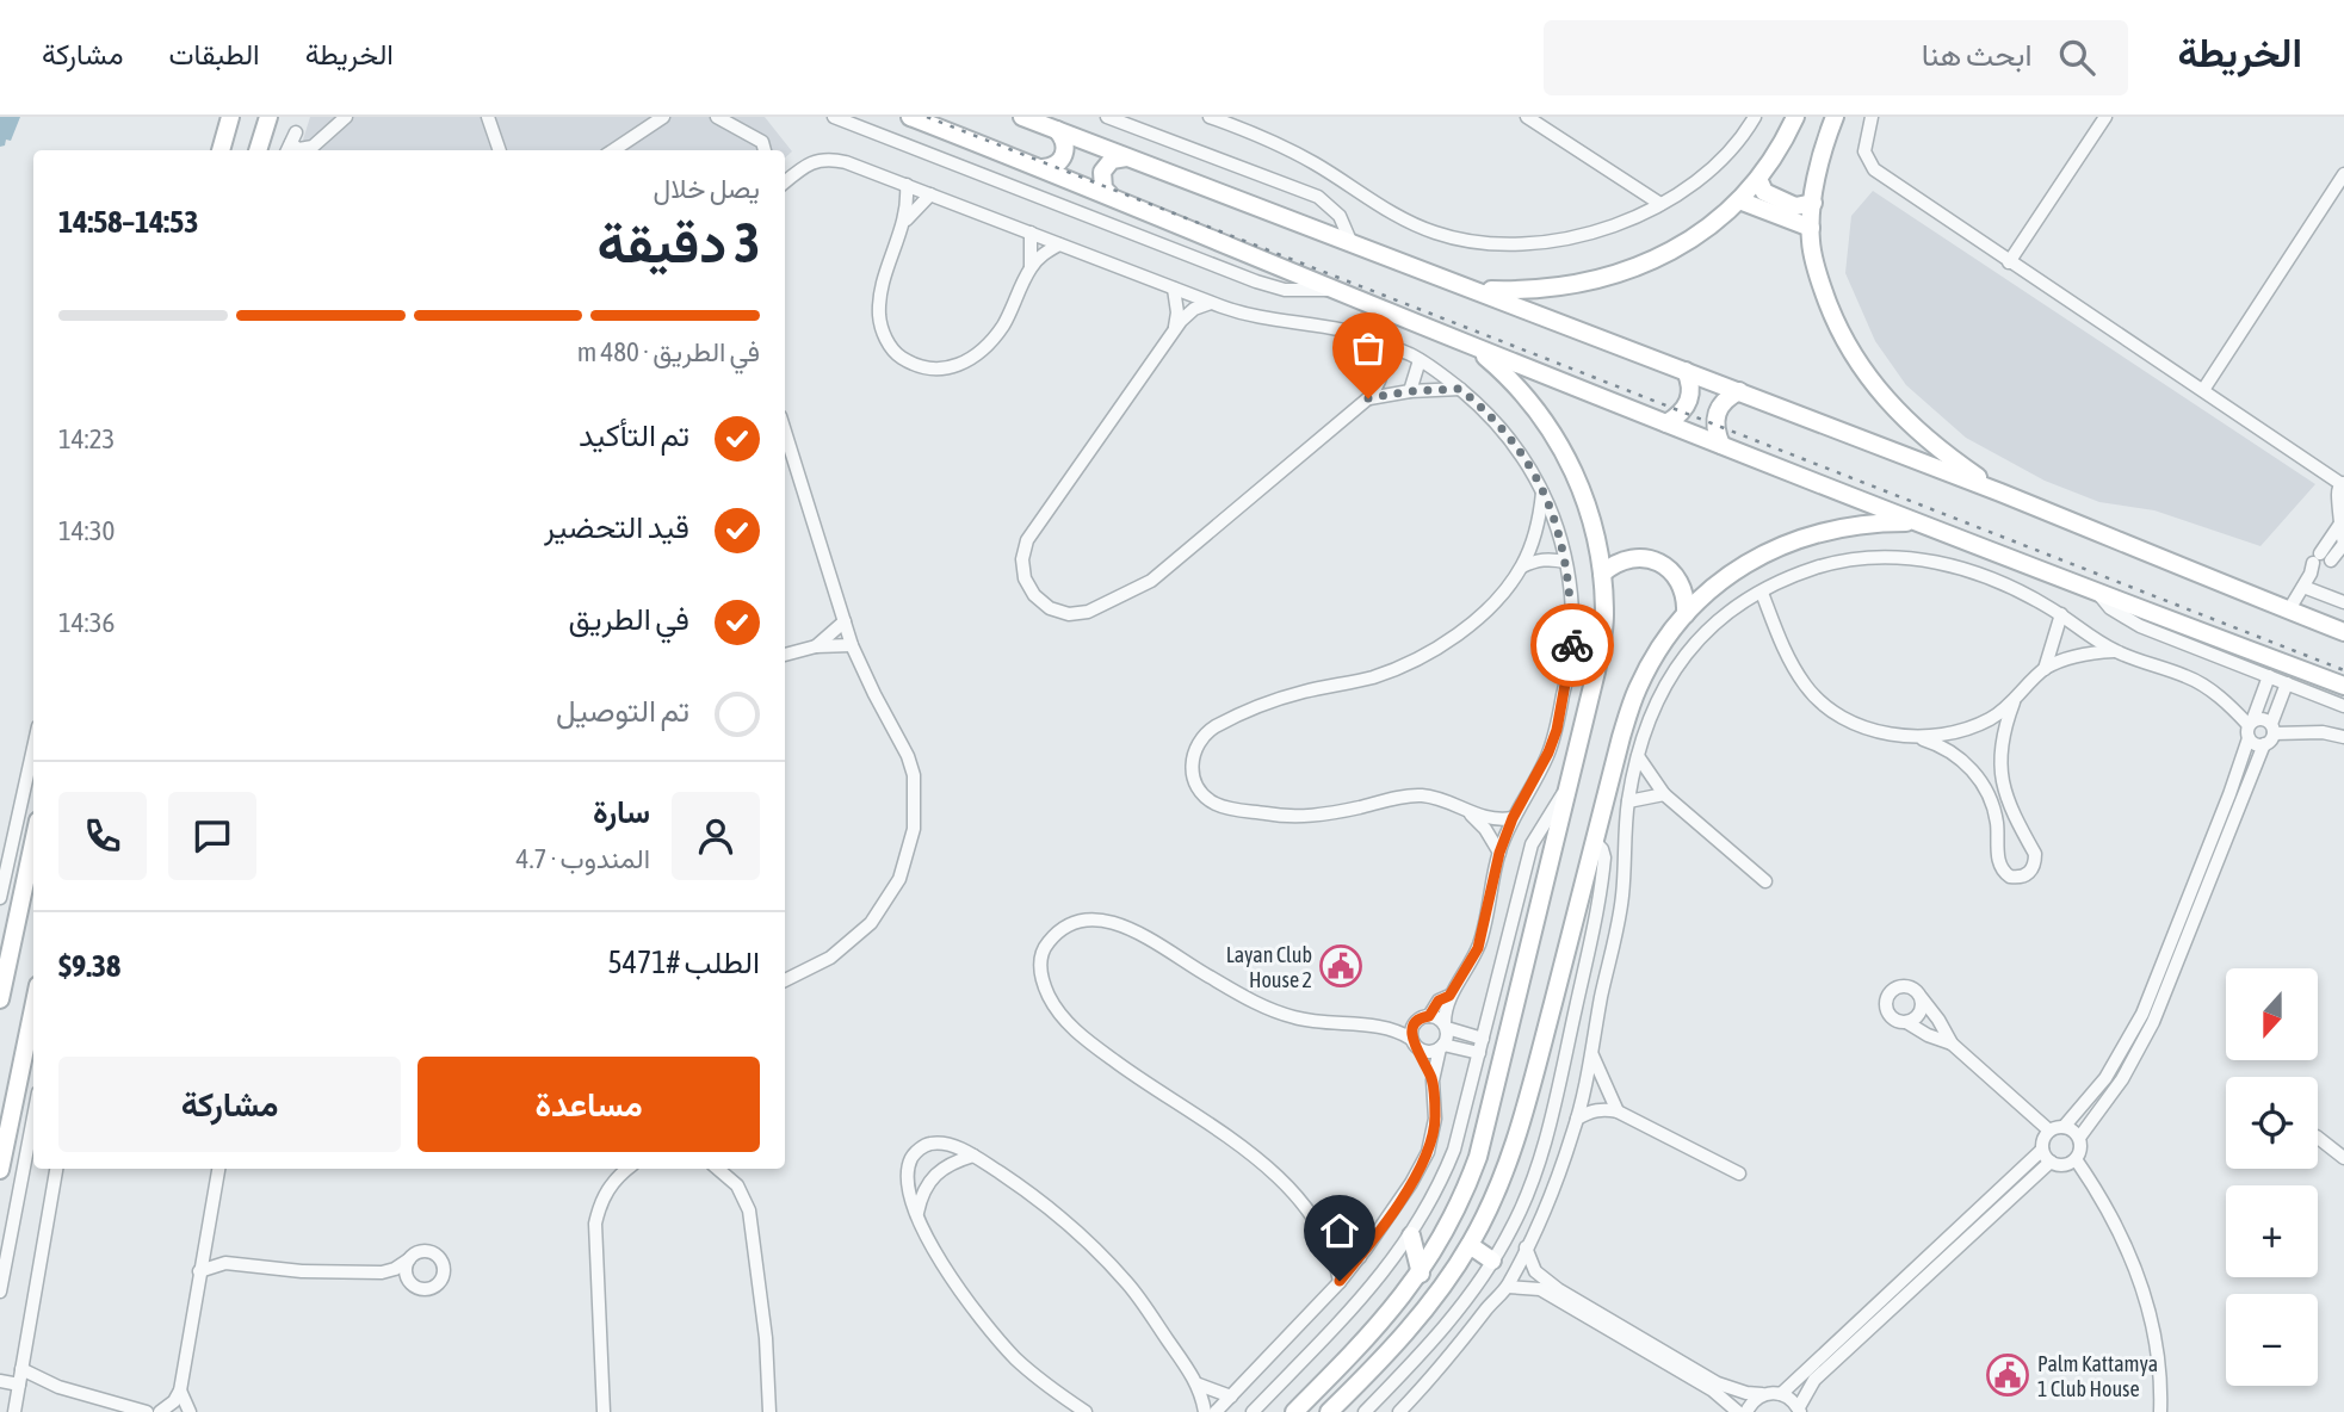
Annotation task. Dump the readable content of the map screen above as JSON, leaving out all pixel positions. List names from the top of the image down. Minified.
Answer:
{"places":{"public building":["Layan Club House 2","Palm Kattamya 1 Club House"]},"north":"bottom","page":{"header":"الخريطة","search":"ابحث هنا","nav":["الخريطة","الطبقات","مشاركة"],"heading":["3 دقيقة","يصل خلال","14:53–14:58"],"panel":["سارة","المندوب · 4.7","الطلب #5471","$9.38"],"bar":"في الطريق · 480 m","list":[["تم التأكيد","14:23"],["قيد التحضير","14:30"],["في الطريق","14:36"],"تم التوصيل"],"map_buttons":["+","−"],"buttons":["مساعدة","مشاركة"]}}
